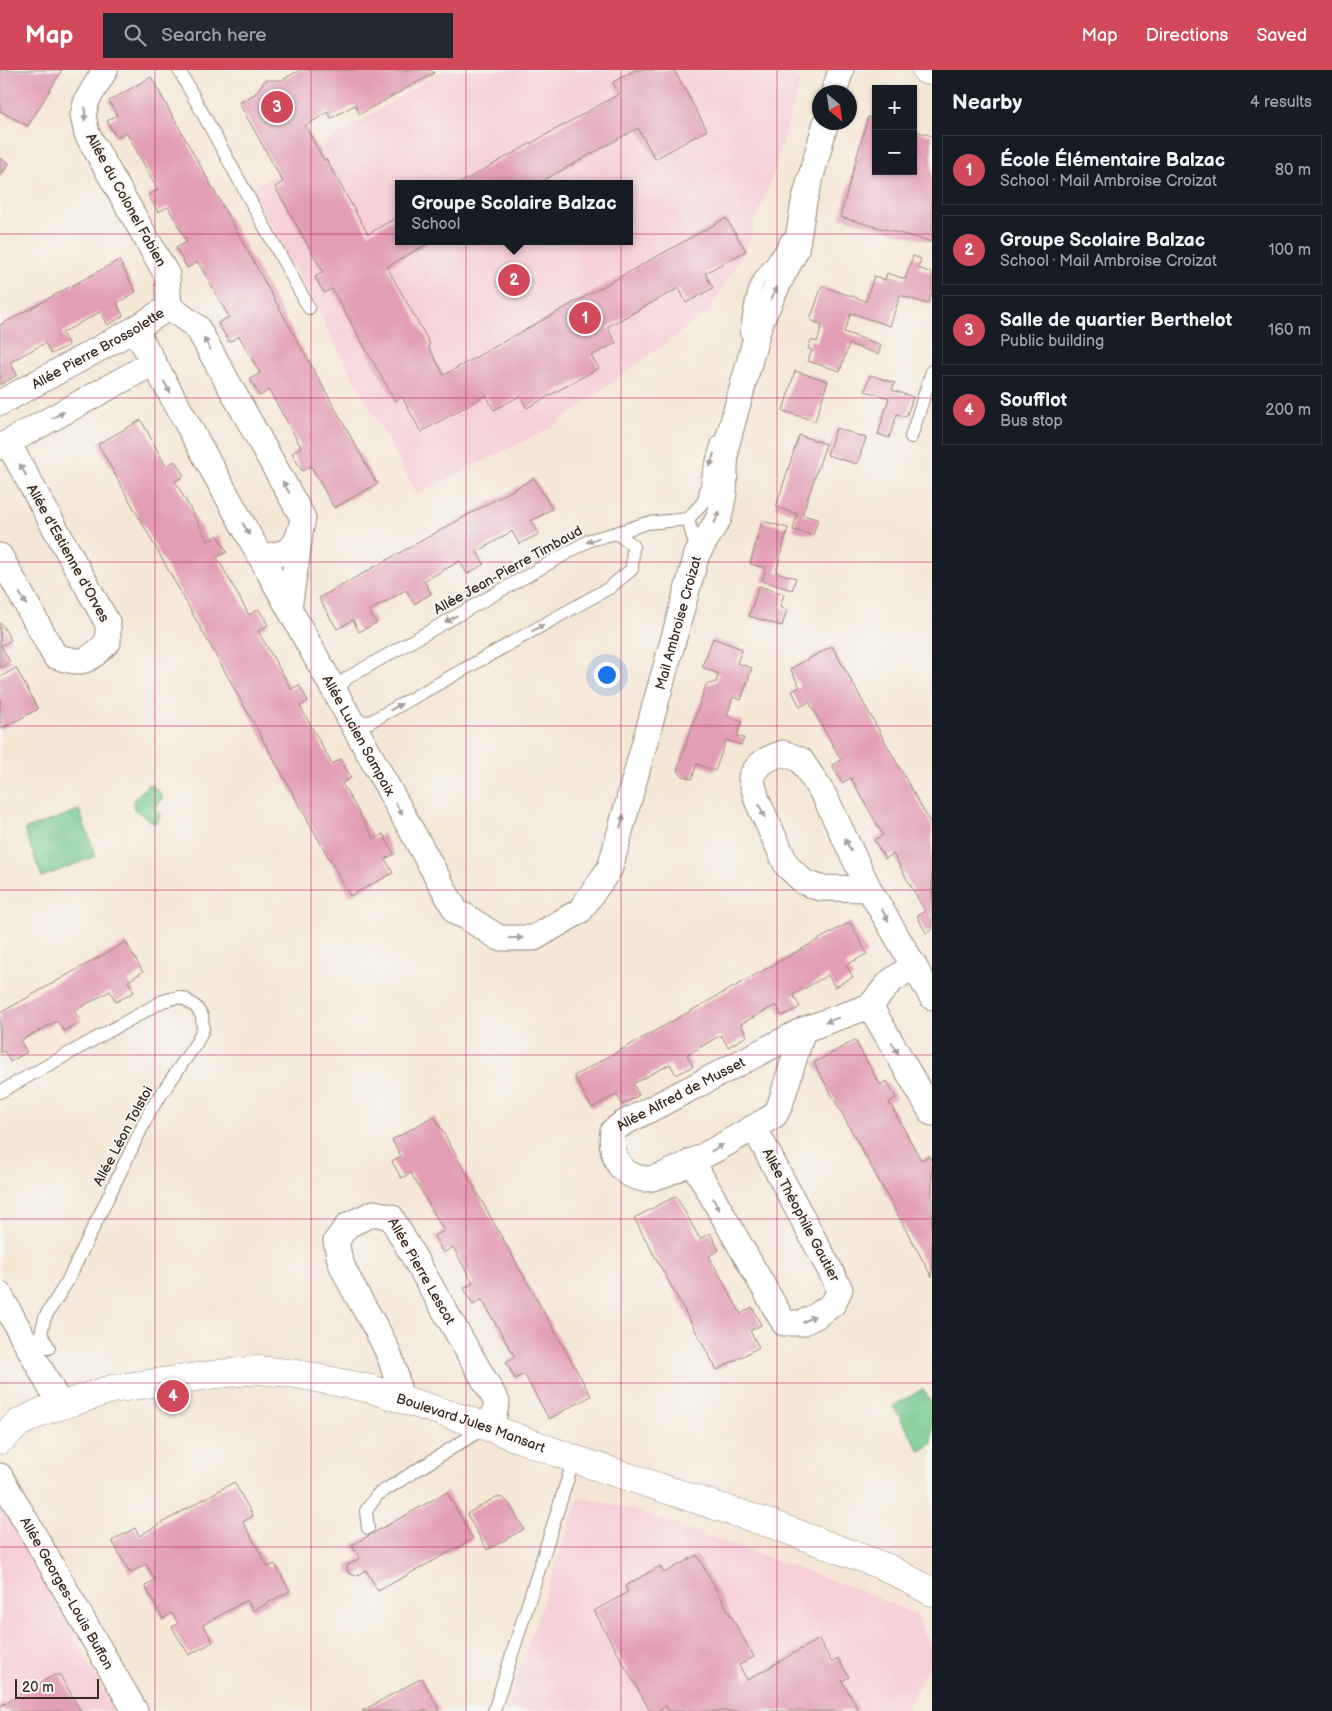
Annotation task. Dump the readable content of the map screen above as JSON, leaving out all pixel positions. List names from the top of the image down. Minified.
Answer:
{"streets":{"street":["Allée du Colonel Fabien","Allée Pierre Brossolette","Allée d'Estienne d'Orves","Mail Ambroise Croizat","Allée Lucien Sampaix","Allée Alfred de Musset","Allée Théophile Gautier","Allée Pierre Lescot","Boulevard Jules Mansart","Allée Georges-Louis Buffon"],"lane":["Allée Jean-Pierre Timbaud","Allée Léon Tolstoi"]},"crossings":[["Allée du Colonel Fabien","Allée Pierre Brossolette"],["Allée Pierre Brossolette","Allée Lucien Sampaix"],["Allée Jean-Pierre Timbaud","Allée Lucien Sampaix"],["Mail Ambroise Croizat","Allée Lucien Sampaix"],["Allée Alfred de Musset","Allée Théophile Gautier"],["Allée Pierre Lescot","Boulevard Jules Mansart"]],"one_way":["Allée du Colonel Fabien","Allée Jean-Pierre Timbaud","Mail Ambroise Croizat"],"scale_bar":"20 m","north":"bottom right","page":{"header":"Map","search":"Search here","nav":["Map","Directions","Saved"],"heading":["Nearby","4 results"],"map_buttons":["+","−"],"pins":["3","2","1","4"],"list":[{"mark":"1","name":"École Élémentaire Balzac","note":"School · Mail Ambroise Croizat","value":"80 m"},{"mark":"2","name":"Groupe Scolaire Balzac","note":"School · Mail Ambroise Croizat","value":"100 m"},{"mark":"3","name":"Salle de quartier Berthelot","note":"Public building","value":"160 m"},{"mark":"4","name":"Soufflot","note":"Bus stop","value":"200 m"}],"popup":["Groupe Scolaire Balzac","School"],"scale":"20 m"}}
